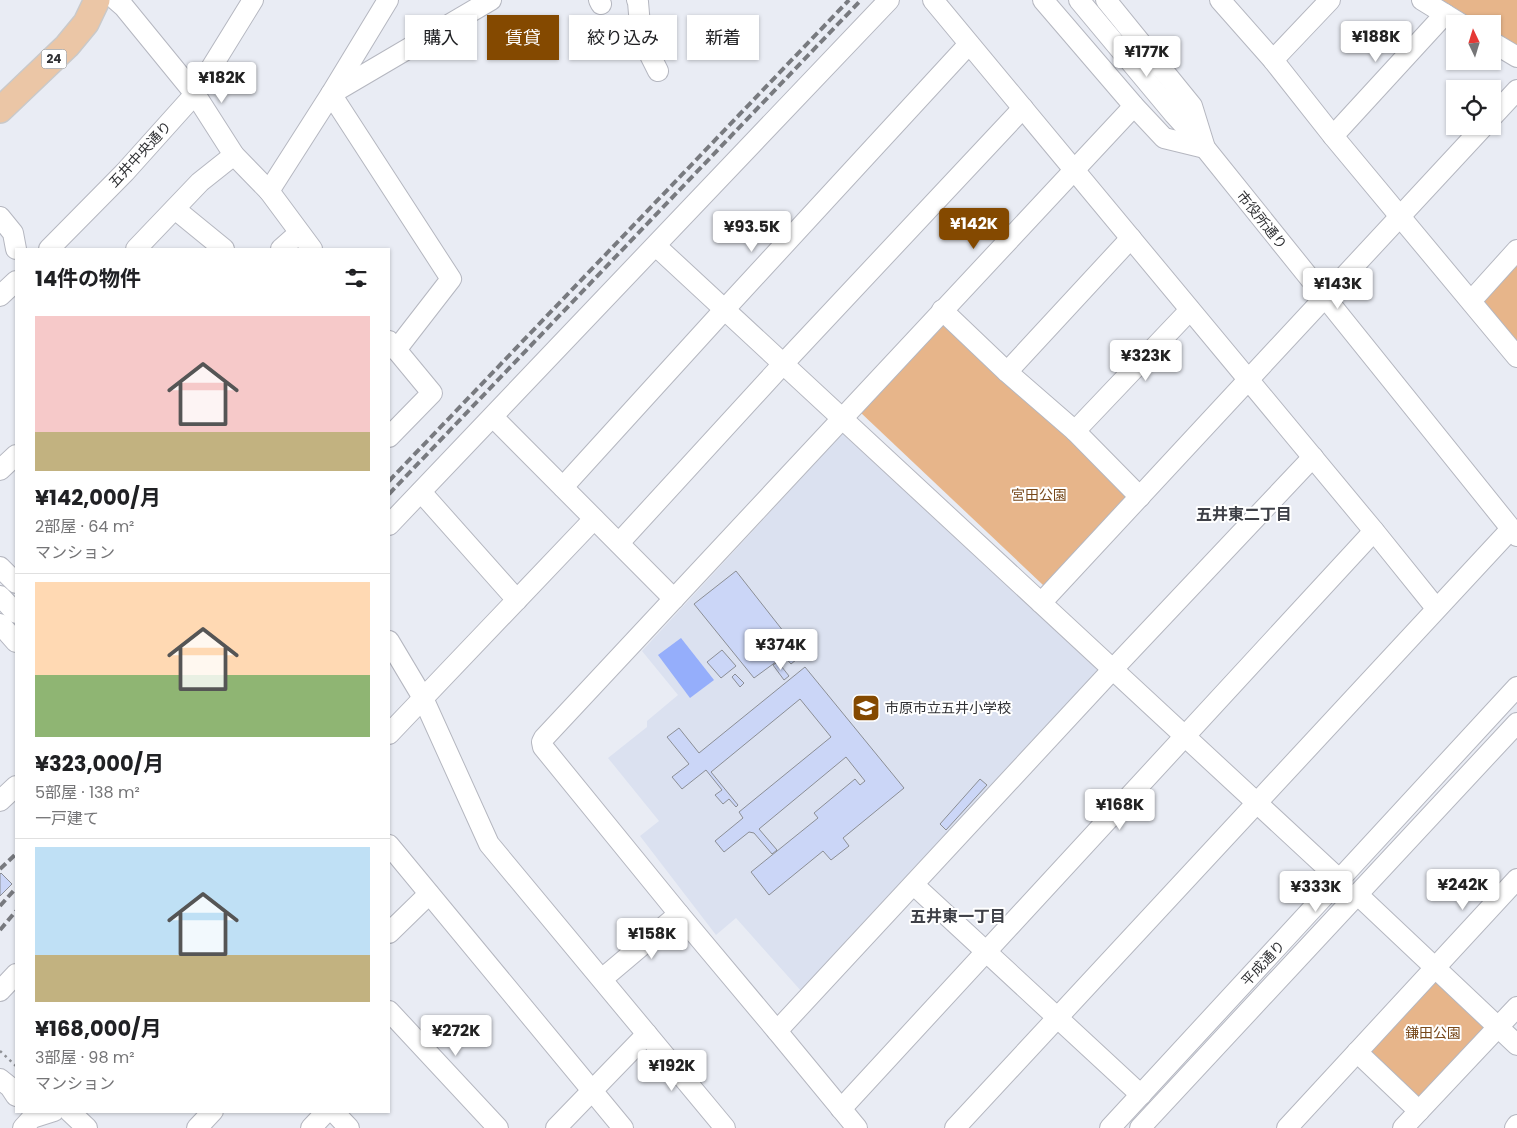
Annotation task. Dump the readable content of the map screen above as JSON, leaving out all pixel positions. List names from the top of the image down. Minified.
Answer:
{"streets":{"main road":["24"],"street":["五井中央通り","市役所通り","平成通り"]},"districts":["五井東二丁目","五井東一丁目"],"parks":["宮田公園","鎌田公園"],"places":{"school or university":["市原市立五井小学校"]},"north":"top","page":{"chip":["購入","賃貸","絞り込み","新着"],"price":["¥188K","¥177K","¥182K","¥142K","¥93.5K","¥143K","¥323K","¥374K","¥168K","¥242K","¥333K","¥158K","¥272K","¥192K"],"heading":"14件の物件","list":[{"name":"¥142,000/月","note":"2部屋 · 64 m² · マンション"},{"name":"¥323,000/月","note":"5部屋 · 138 m² · 一戸建て"},{"name":"¥168,000/月","note":"3部屋 · 98 m² · マンション"}]}}
